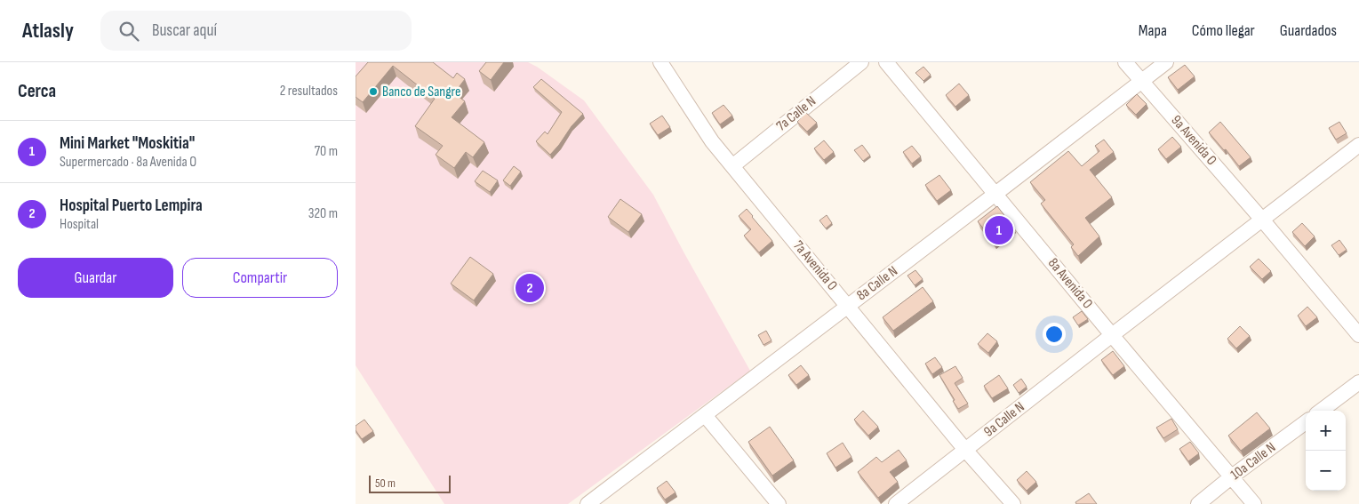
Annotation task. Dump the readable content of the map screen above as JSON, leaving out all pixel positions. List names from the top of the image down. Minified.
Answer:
{"streets":{"street":["7a Calle N","9a Avenida O","7a Avenida O","8a Calle N","8a Avenida O","9a Calle N","10a Calle N"]},"crossings":[["7a Calle N","7a Avenida O"],["9a Avenida O","8a Calle N"],["7a Avenida O","8a Calle N"],["7a Avenida O","9a Calle N"],["8a Calle N","8a Avenida O"],["8a Avenida O","9a Calle N"],["8a Avenida O","10a Calle N"]],"places":["Banco de Sangre"],"scale_bar":"50 m","page":{"header":"Atlasly","search":"Buscar aquí","nav":["Mapa","Cómo llegar","Guardados"],"heading":["Cerca","2 resultados"],"list":[{"mark":"1","name":"Mini Market \"Moskitia\"","note":"Supermercado · 8a Avenida O","value":"70 m"},{"mark":"2","name":"Hospital Puerto Lempira","note":"Hospital","value":"320 m"}],"pins":["1","2"],"buttons":["Guardar","Compartir"],"map_buttons":["+","−"],"scale":"50 m"}}
